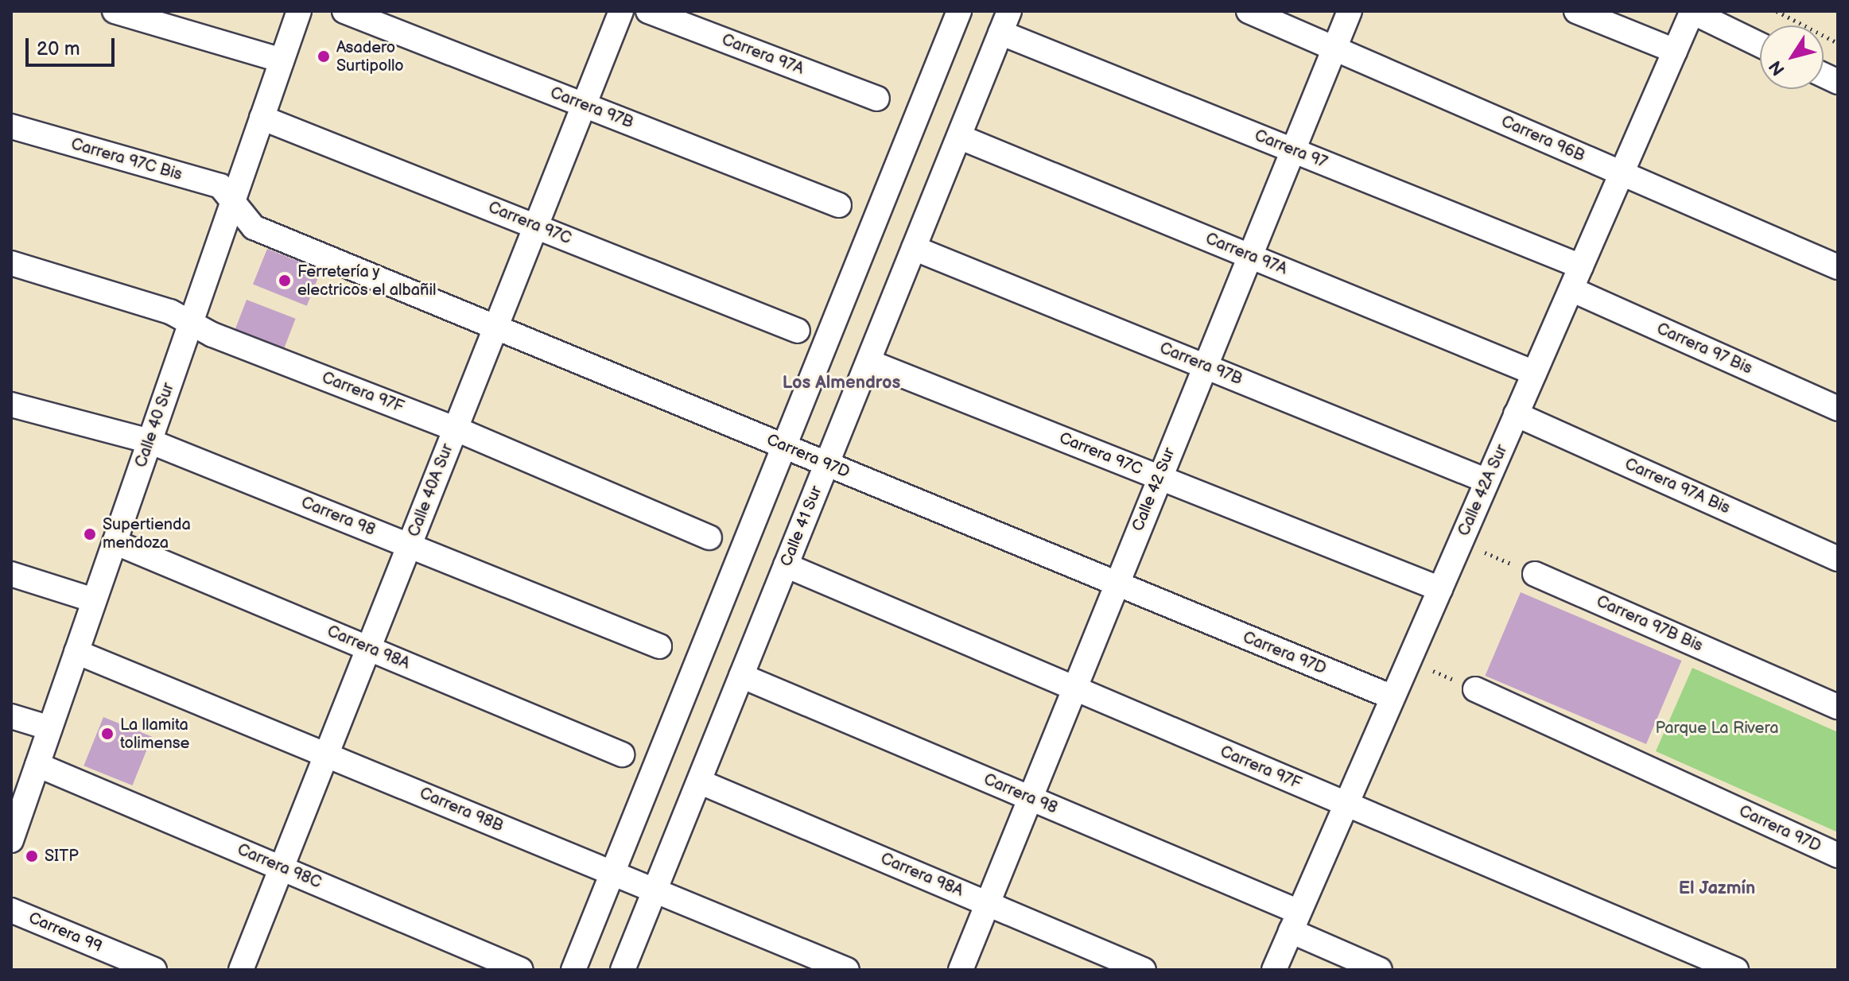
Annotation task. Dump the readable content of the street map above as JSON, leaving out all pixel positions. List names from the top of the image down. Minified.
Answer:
{"streets":{"street":["Carrera 97A","Carrera 97B","Carrera 96B","Carrera 97","Carrera 97C Bis","Carrera 97C","Carrera 97 Bis","Carrera 97F","Calle 40 Sur","Carrera 97D","Carrera 97A Bis","Calle 42 Sur","Calle 40A Sur","Calle 42A Sur","Carrera 98","Calle 41 Sur","Carrera 97B Bis","Carrera 98A","Carrera 98B","Carrera 98C","Carrera 99"]},"crossings":[["Carrera 97A","Calle 42 Sur"],["Carrera 97A","Calle 42A Sur"],["Carrera 97A","Calle 41 Sur"],["Carrera 97B","Calle 42 Sur"],["Carrera 97B","Calle 40A Sur"],["Carrera 97B","Calle 42A Sur"],["Carrera 97B","Calle 41 Sur"],["Carrera 96B","Calle 42 Sur"],["Carrera 96B","Calle 42A Sur"],["Carrera 97","Calle 42 Sur"],["Carrera 97","Calle 42A Sur"],["Carrera 97","Calle 41 Sur"],["Carrera 97C Bis","Calle 40 Sur"],["Carrera 97C Bis","Carrera 97D"],["Carrera 97C","Calle 40 Sur"],["Carrera 97C","Calle 42 Sur"],["Carrera 97C","Calle 40A Sur"],["Carrera 97C","Calle 42A Sur"],["Carrera 97C","Calle 41 Sur"],["Carrera 97 Bis","Calle 42A Sur"],["Carrera 97F","Calle 40 Sur"],["Carrera 97F","Calle 42 Sur"],["Carrera 97F","Calle 40A Sur"],["Carrera 97F","Calle 42A Sur"],["Carrera 97F","Calle 41 Sur"],["Calle 40 Sur","Carrera 97D"],["Calle 40 Sur","Carrera 98"],["Calle 40 Sur","Carrera 98A"],["Calle 40 Sur","Carrera 98B"],["Calle 40 Sur","Carrera 98C"],["Carrera 97D","Calle 42 Sur"],["Carrera 97D","Calle 40A Sur"],["Carrera 97D","Calle 42A Sur"],["Carrera 97D","Calle 41 Sur"],["Carrera 97A Bis","Calle 42A Sur"],["Calle 42 Sur","Carrera 98"],["Calle 42 Sur","Carrera 98A"],["Calle 40A Sur","Carrera 98"],["Calle 40A Sur","Carrera 98A"],["Calle 40A Sur","Carrera 98B"],["Calle 40A Sur","Carrera 98C"],["Calle 42A Sur","Carrera 98"],["Carrera 98","Calle 41 Sur"],["Calle 41 Sur","Carrera 98A"],["Calle 41 Sur","Carrera 98B"]],"districts":["Los Almendros","El Jazmín"],"parks":["Parque La Rivera"],"places":["Asadero Surtipollo","Ferretería y electricos el albañil","Supertienda mendoza","La llamita tolimense","SITP"],"scale_bar":"20 m","north":"bottom left"}
